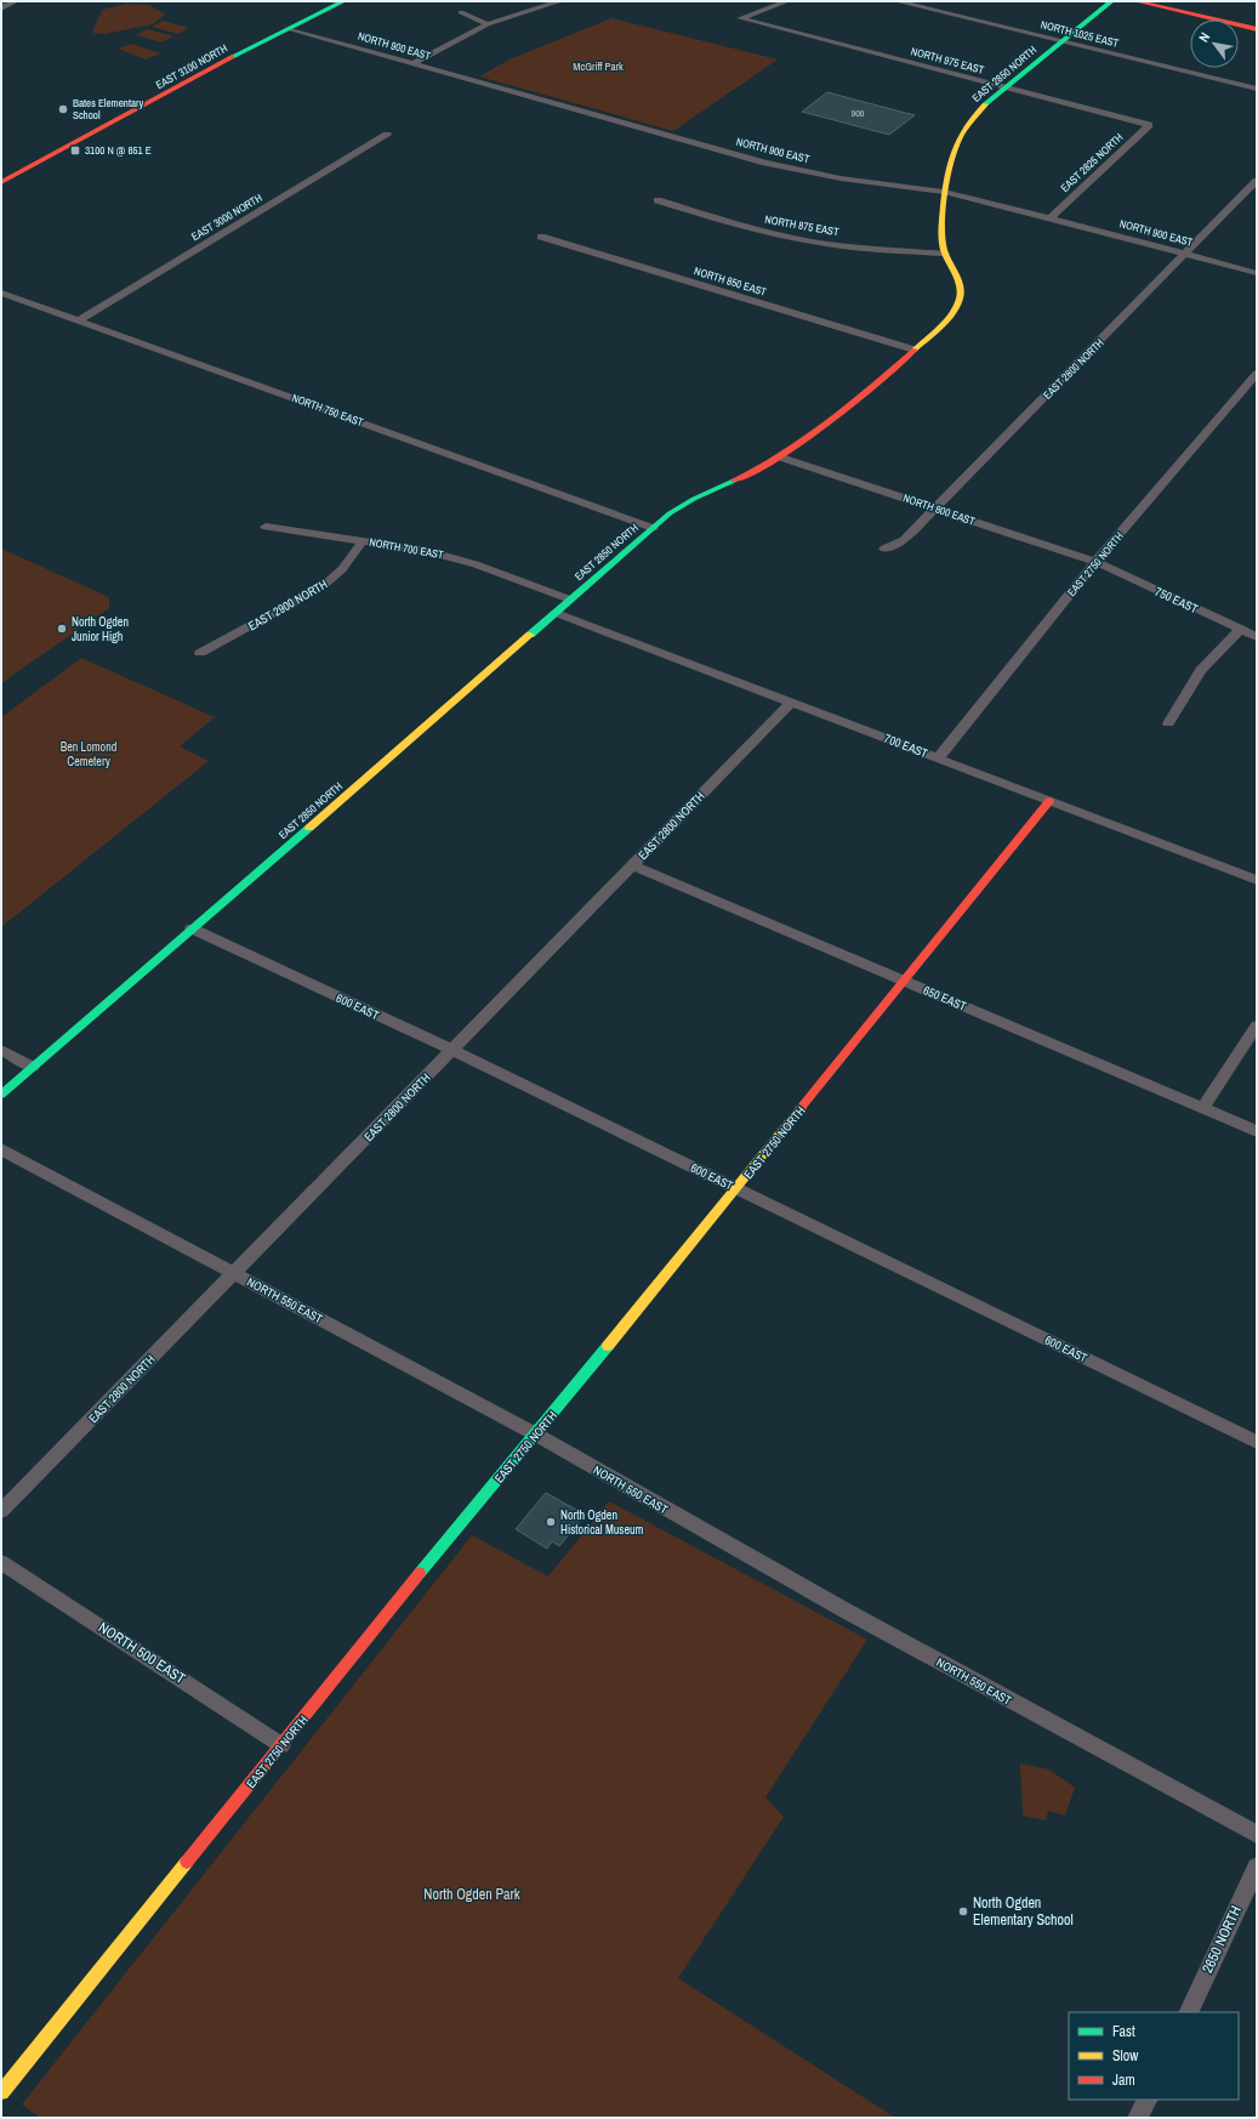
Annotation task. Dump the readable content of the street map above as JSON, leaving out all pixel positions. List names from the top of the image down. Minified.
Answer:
{"streets":{"street":["NORTH 1025 EAST","NORTH 900 EAST","NORTH 975 EAST","EAST 3100 NORTH","EAST 2850 NORTH","EAST 2825 NORTH","EAST 3000 NORTH","NORTH 875 EAST","NORTH 850 EAST","EAST 2800 NORTH","NORTH 750 EAST","NORTH 800 EAST","NORTH 700 EAST","EAST 2750 NORTH","750 EAST","EAST 2900 NORTH","700 EAST","650 EAST","600 EAST","NORTH 550 EAST","NORTH 500 EAST","2650 NORTH"]},"crossings":[["NORTH 1025 EAST","EAST 2850 NORTH"],["NORTH 900 EAST","EAST 3100 NORTH"],["NORTH 900 EAST","EAST 2850 NORTH"],["NORTH 900 EAST","EAST 2825 NORTH"],["NORTH 900 EAST","EAST 2800 NORTH"],["NORTH 975 EAST","EAST 2850 NORTH"],["NORTH 975 EAST","EAST 2825 NORTH"],["EAST 2850 NORTH","NORTH 875 EAST"],["EAST 2850 NORTH","NORTH 850 EAST"],["EAST 2850 NORTH","NORTH 750 EAST"],["EAST 2850 NORTH","NORTH 800 EAST"],["EAST 2850 NORTH","NORTH 700 EAST"],["EAST 2850 NORTH","700 EAST"],["EAST 2850 NORTH","600 EAST"],["EAST 3000 NORTH","NORTH 750 EAST"],["EAST 2800 NORTH","NORTH 800 EAST"],["EAST 2800 NORTH","700 EAST"],["EAST 2800 NORTH","650 EAST"],["EAST 2800 NORTH","600 EAST"],["EAST 2800 NORTH","NORTH 550 EAST"],["NORTH 800 EAST","EAST 2750 NORTH"],["NORTH 800 EAST","750 EAST"],["NORTH 700 EAST","EAST 2900 NORTH"],["EAST 2750 NORTH","750 EAST"],["EAST 2750 NORTH","700 EAST"],["EAST 2750 NORTH","650 EAST"],["EAST 2750 NORTH","600 EAST"],["EAST 2750 NORTH","NORTH 550 EAST"],["EAST 2750 NORTH","NORTH 500 EAST"]],"parks":["McGriff Park","Ben Lomond Cemetery","North Ogden Park"],"places":{"other":["Bates Elementary School","North Ogden Junior High","North Ogden Historical Museum","North Ogden Elementary School"],"transit":["3100 N @ 851 E"]},"house_numbers":["900"],"legend":["Fast","Slow","Jam"],"north":"top left"}
